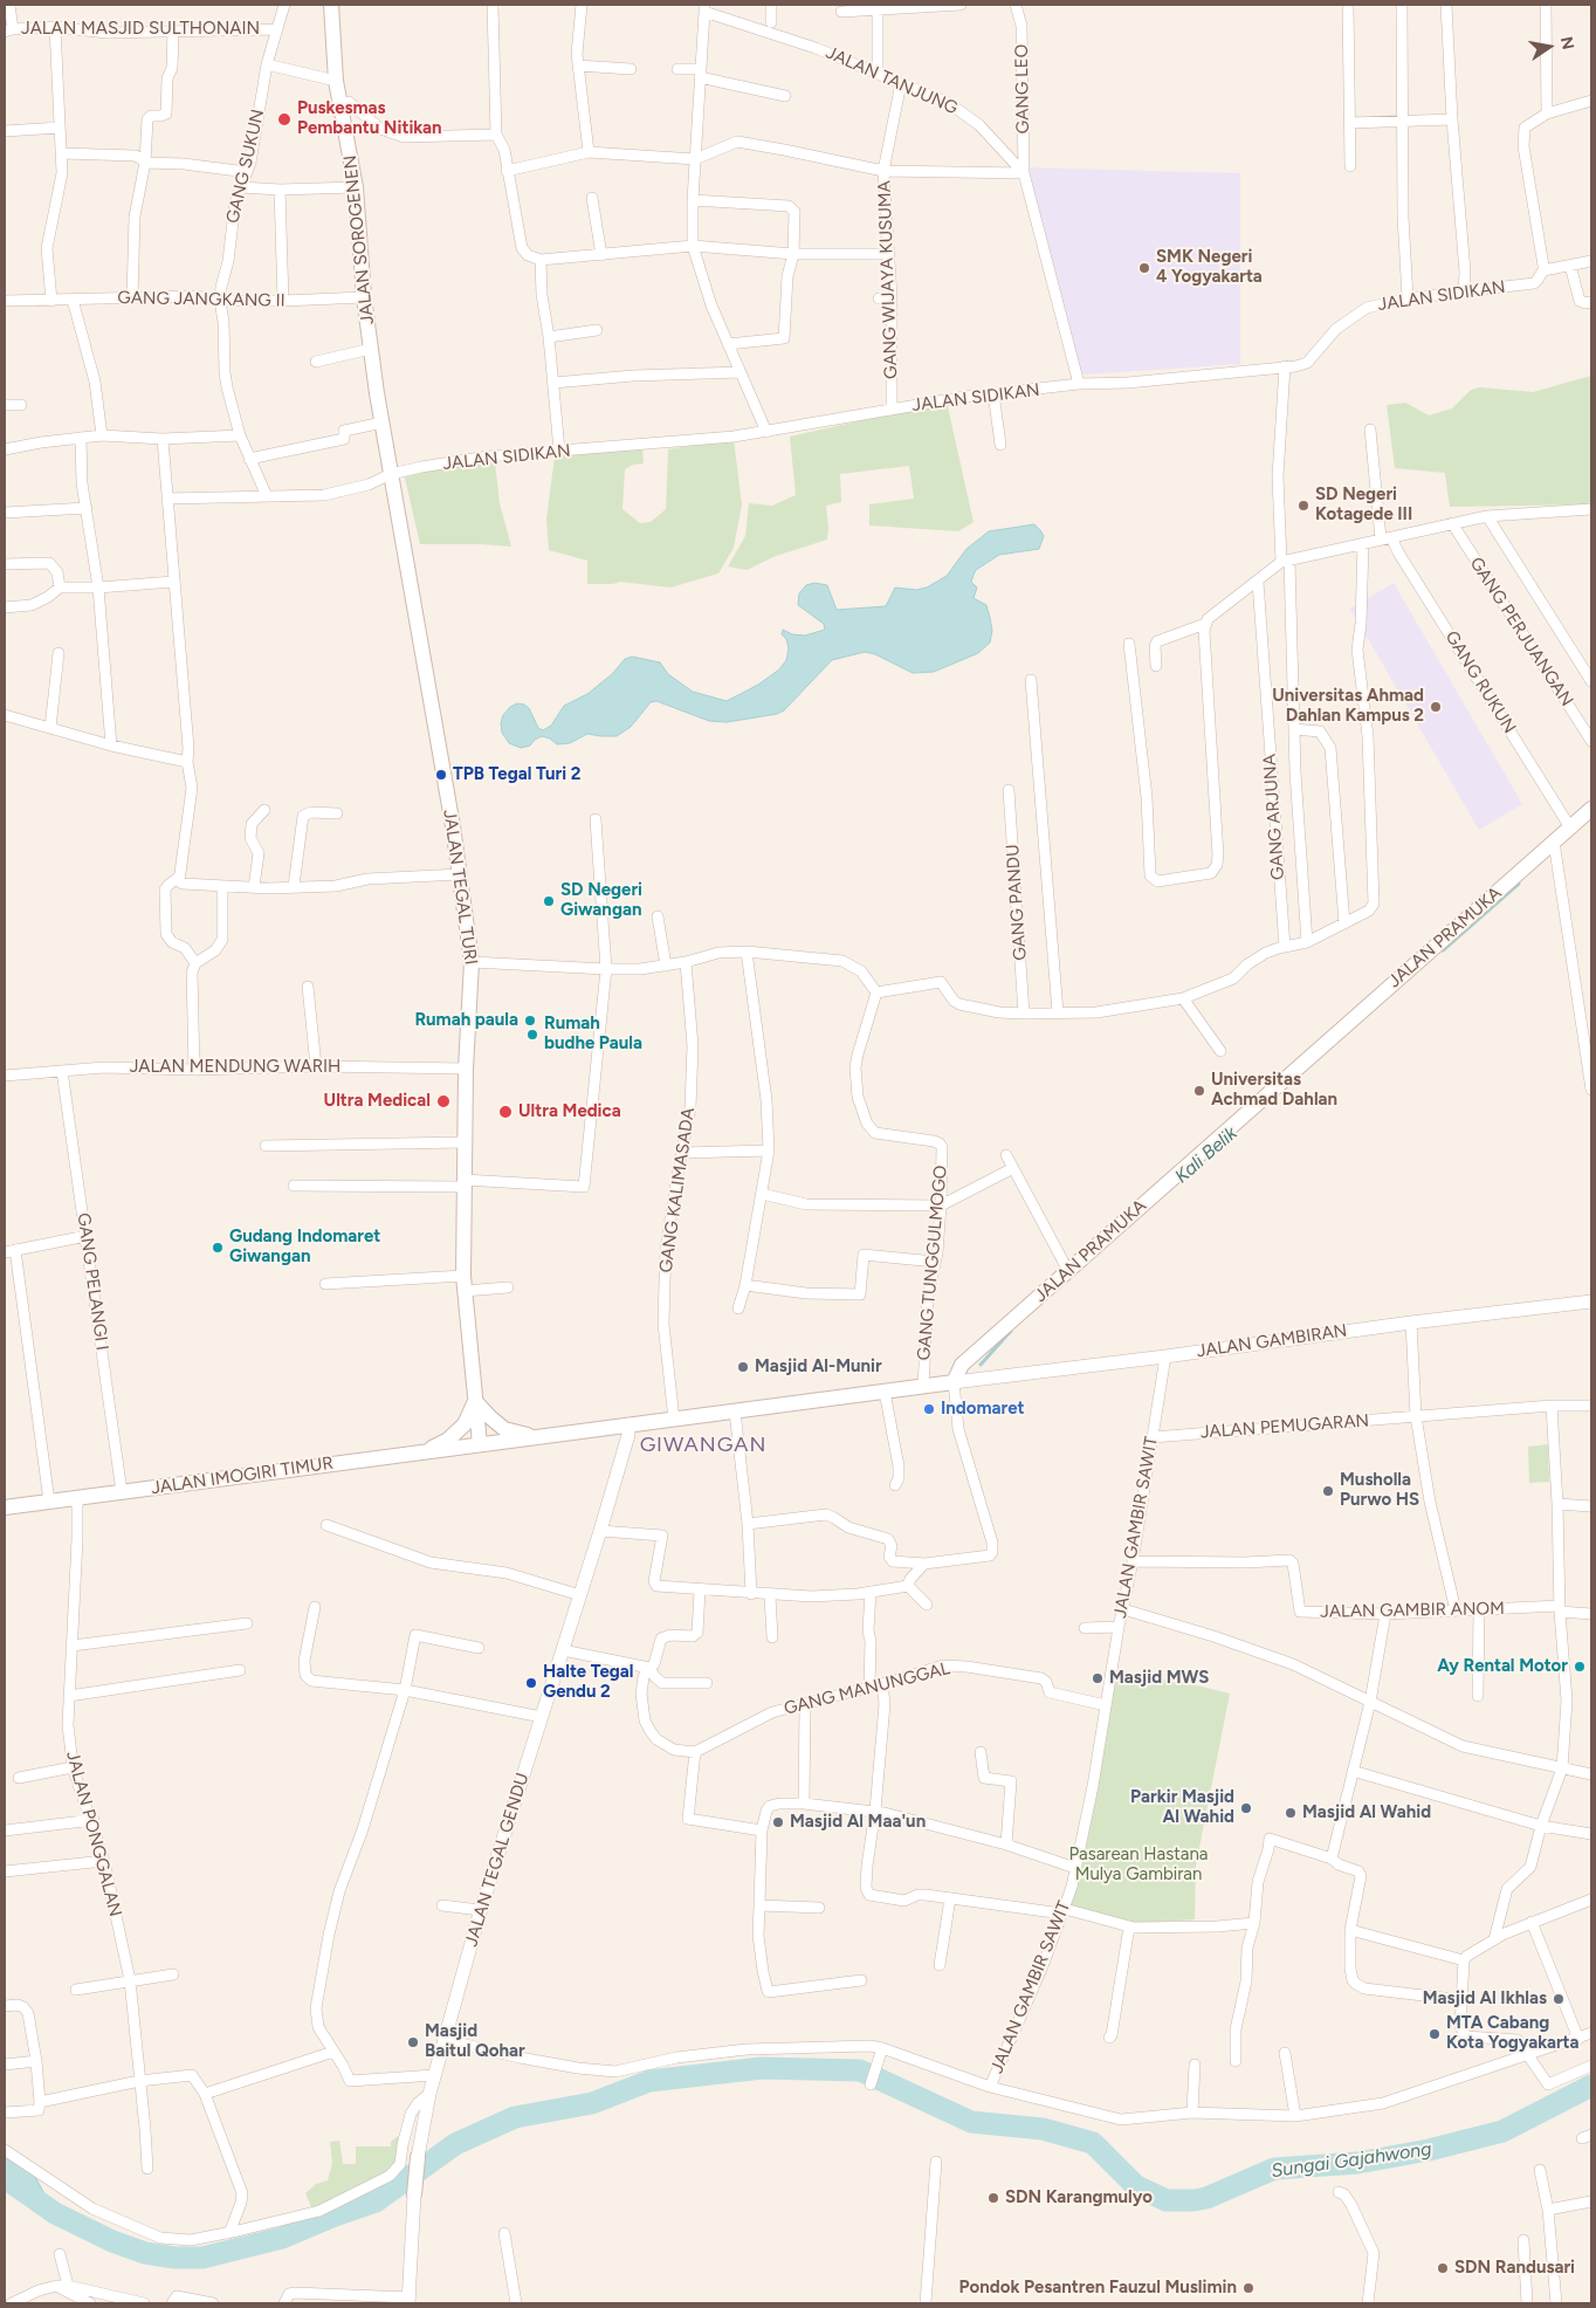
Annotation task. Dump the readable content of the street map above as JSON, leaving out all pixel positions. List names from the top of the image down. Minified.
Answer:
{"streets":{"main road":["JALAN SOROGENEN","JALAN TEGAL TURI","JALAN PRAMUKA","JALAN IMOGIRI TIMUR","JALAN TEGAL GENDU"],"street":["JALAN MASJID SULTHONAIN","JALAN TANJUNG","GANG LEO","GANG SUKUN","GANG WIJAYA KUSUMA","JALAN SIDIKAN","GANG JANGKANG II","GANG PERJUANGAN","GANG RUKUN","GANG ARJUNA","GANG PANDU","JALAN MENDUNG WARIH","GANG KALIMASADA","GANG TUNGGULMOGO","GANG PELANGI I","JALAN GAMBIRAN","JALAN PEMUGARAN","JALAN GAMBIR SAWIT","JALAN GAMBIR ANOM","GANG MANUNGGAL","JALAN PONGGALAN"]},"crossings":[["JALAN MASJID SULTHONAIN","GANG SUKUN"],["JALAN TANJUNG","GANG LEO"],["JALAN TANJUNG","GANG WIJAYA KUSUMA"],["JALAN TANJUNG","JALAN SIDIKAN"],["GANG SUKUN","JALAN SIDIKAN"],["GANG SUKUN","GANG JANGKANG II"],["JALAN SOROGENEN","JALAN SIDIKAN"],["JALAN SOROGENEN","GANG JANGKANG II"],["JALAN SOROGENEN","JALAN TEGAL TURI"],["GANG WIJAYA KUSUMA","JALAN SIDIKAN"],["JALAN SIDIKAN","JALAN TEGAL TURI"],["GANG RUKUN","JALAN PRAMUKA"],["JALAN TEGAL TURI","JALAN MENDUNG WARIH"],["JALAN TEGAL TURI","JALAN IMOGIRI TIMUR"],["JALAN PRAMUKA","JALAN GAMBIRAN"],["JALAN MENDUNG WARIH","GANG PELANGI I"],["GANG PELANGI I","JALAN IMOGIRI TIMUR"],["JALAN GAMBIRAN","JALAN GAMBIR SAWIT"],["JALAN PEMUGARAN","JALAN GAMBIR SAWIT"],["JALAN IMOGIRI TIMUR","JALAN PONGGALAN"],["JALAN GAMBIR SAWIT","JALAN GAMBIR ANOM"],["JALAN GAMBIR SAWIT","GANG MANUNGGAL"]],"districts":["GIWANGAN"],"water":["Kali Belik","Sungai Gajahwong"],"parks":["Pasarean Hastana Mulya Gambiran"],"places":["Puskesmas Pembantu Nitikan","SMK Negeri 4 Yogyakarta","SD Negeri Kotagede III","Universitas Ahmad Dahlan Kampus 2","TPB Tegal Turi 2","SD Negeri Giwangan","Rumah paula","Rumah budhe Paula","Universitas Achmad Dahlan","Ultra Medical","Ultra Medica","Gudang Indomaret Giwangan","Masjid Al-Munir","Indomaret","Musholla Purwo HS","Ay Rental Motor","Masjid MWS","Halte Tegal Gendu 2","Parkir Masjid Al Wahid","Masjid Al Wahid","Masjid Al Maa'un","Masjid Al Ikhlas","MTA Cabang Kota Yogyakarta","Masjid Baitul Qohar","SDN Karangmulyo","SDN Randusari","Pondok Pesantren Fauzul Muslimin"],"north":"right"}
